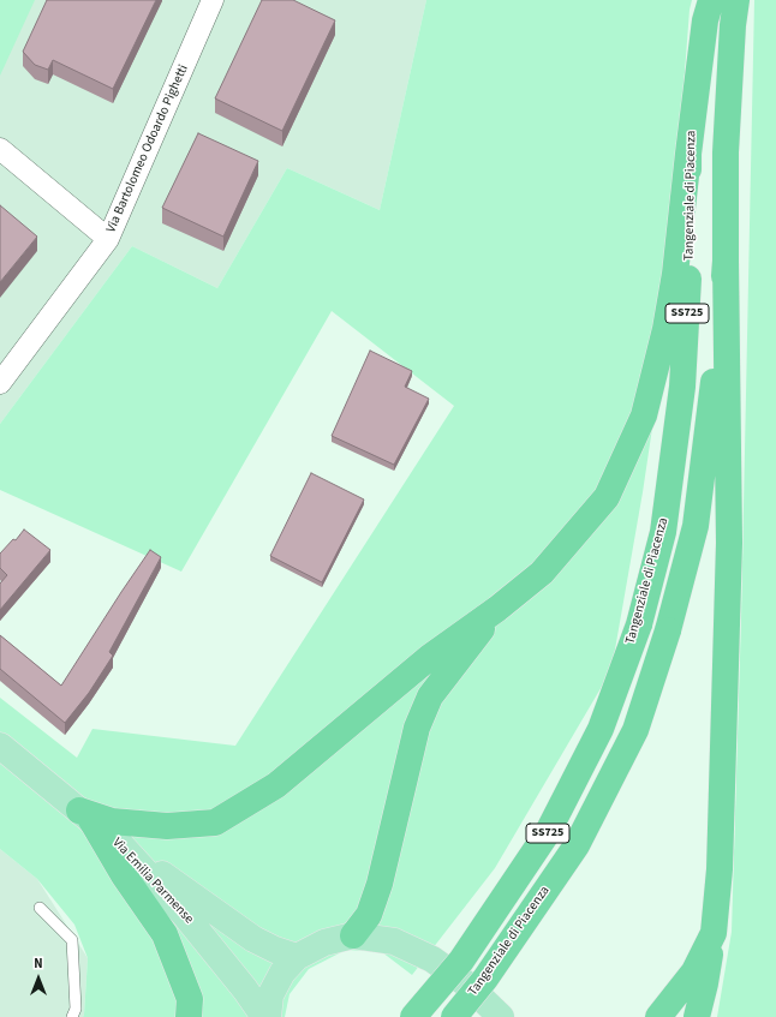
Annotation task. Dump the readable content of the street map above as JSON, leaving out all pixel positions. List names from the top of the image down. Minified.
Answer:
{"streets":{"highway":["Tangenziale di Piacenza","SS725"],"main road":["Via Emilia Parmense"],"street":["Via Bartolomeo Odoardo Pighetti"]},"north":"top"}
